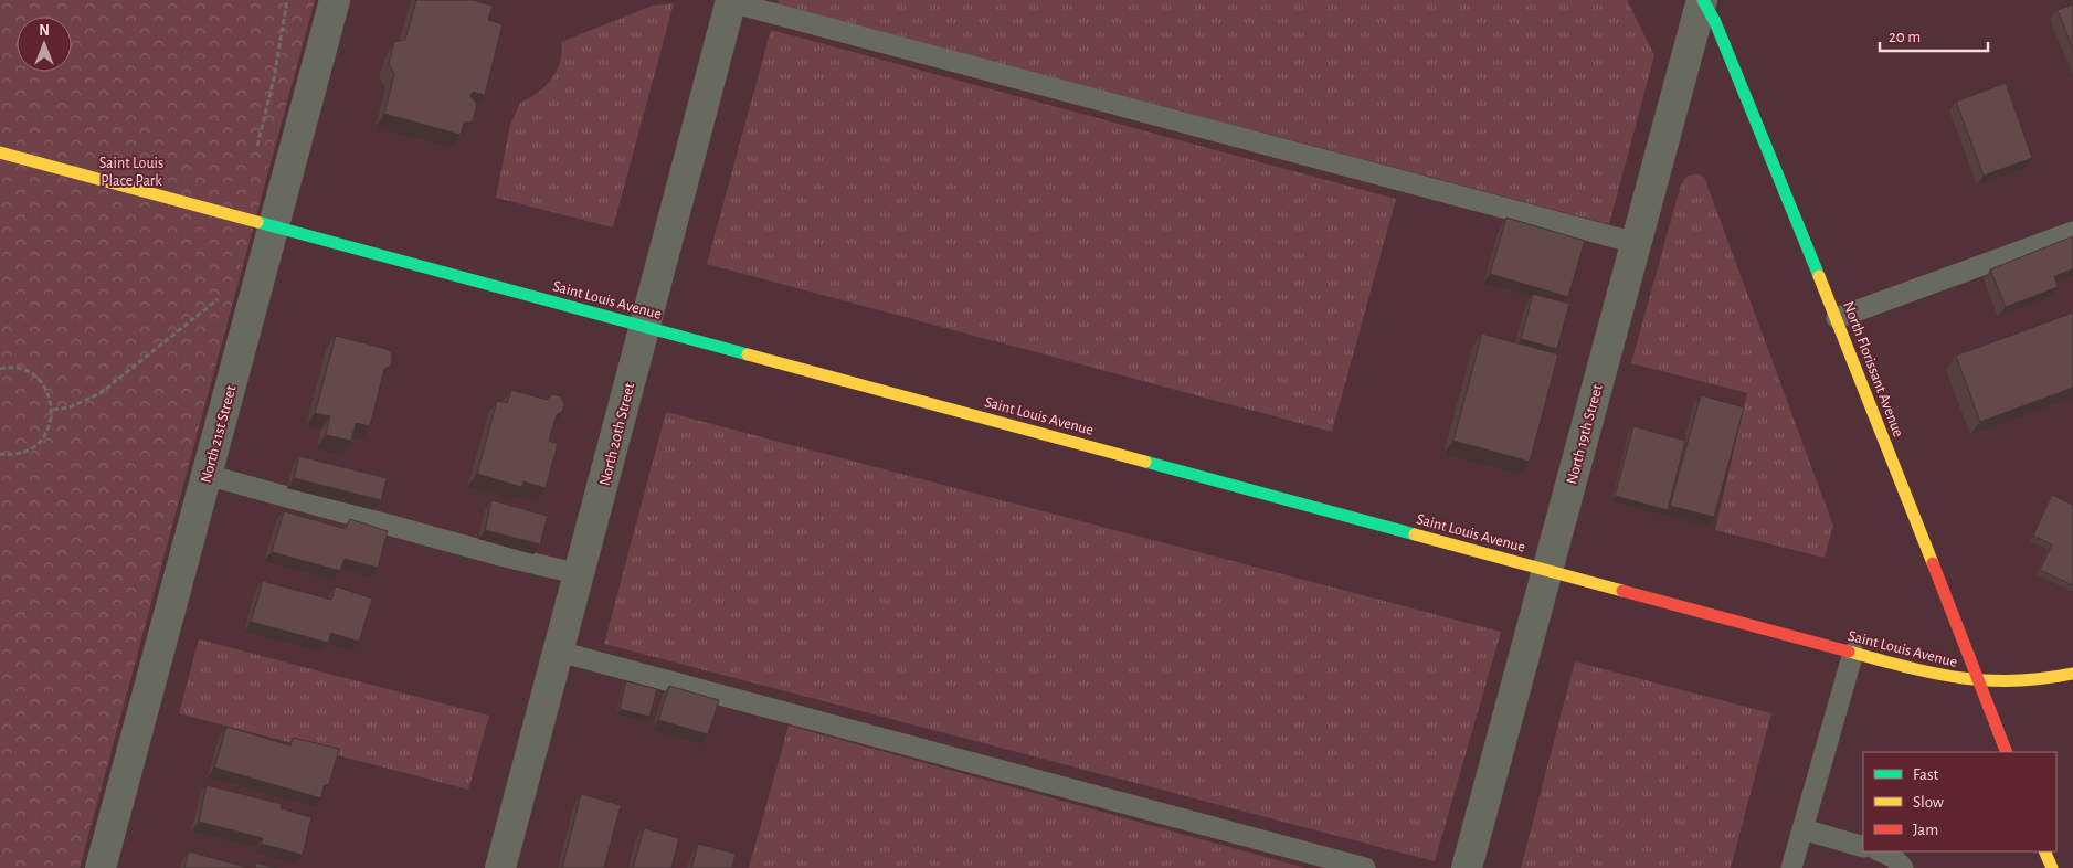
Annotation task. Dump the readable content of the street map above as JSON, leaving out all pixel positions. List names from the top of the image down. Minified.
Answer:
{"streets":{"street":["Saint Louis Avenue","North Florissant Avenue","North 21st Street","North 20th Street","North 19th Street"]},"crossings":[["Saint Louis Avenue","North Florissant Avenue"],["Saint Louis Avenue","North 21st Street"],["Saint Louis Avenue","North 20th Street"],["Saint Louis Avenue","North 19th Street"],["North Florissant Avenue","North 19th Street"]],"parks":["Saint Louis Place Park"],"legend":["Fast","Slow","Jam"],"scale_bar":"20 m","north":"top"}
